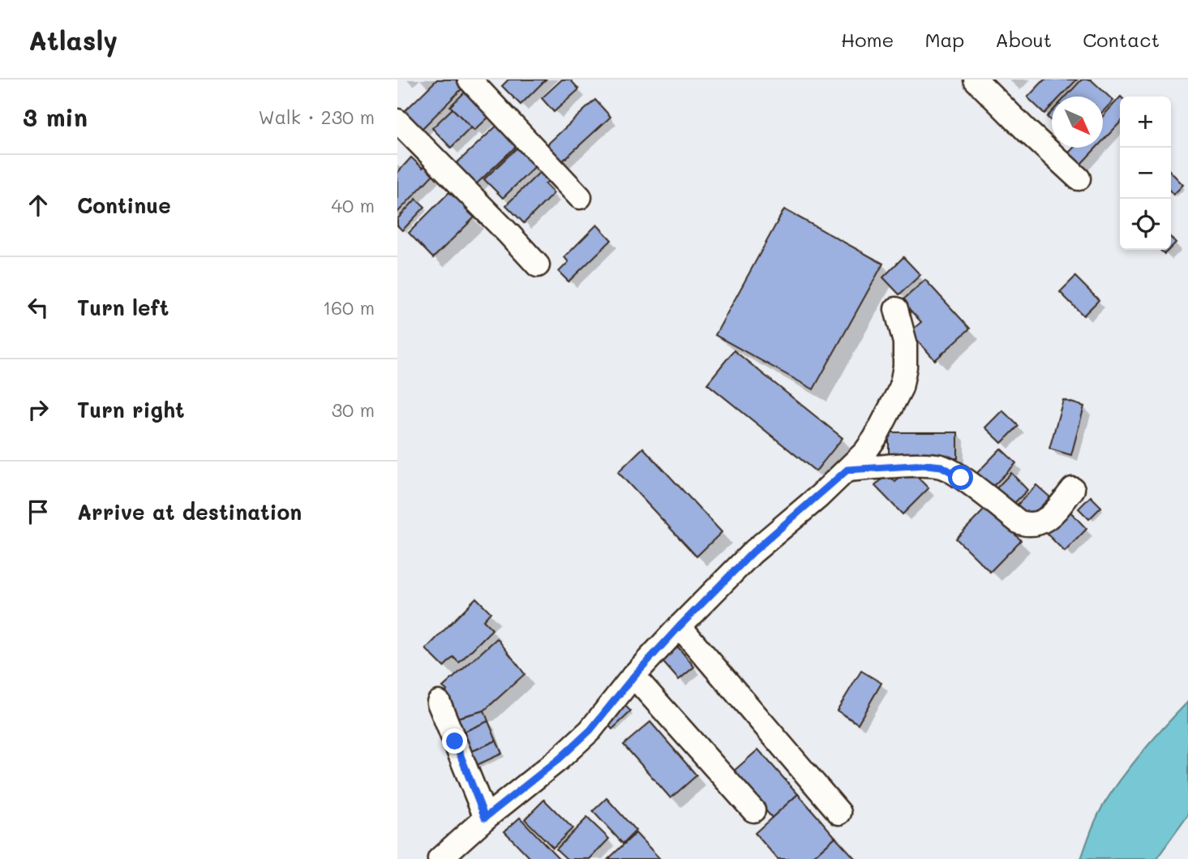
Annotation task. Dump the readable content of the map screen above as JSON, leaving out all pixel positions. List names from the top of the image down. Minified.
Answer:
{"north":"bottom right","page":{"header":"Atlasly","nav":["Home","Map","About","Contact"],"heading":["3 min","Walk · 230 m"],"map_buttons":["+","−"],"list":[["Continue","40 m"],["Turn left","160 m"],["Turn right","30 m"],"Arrive at destination"]}}
